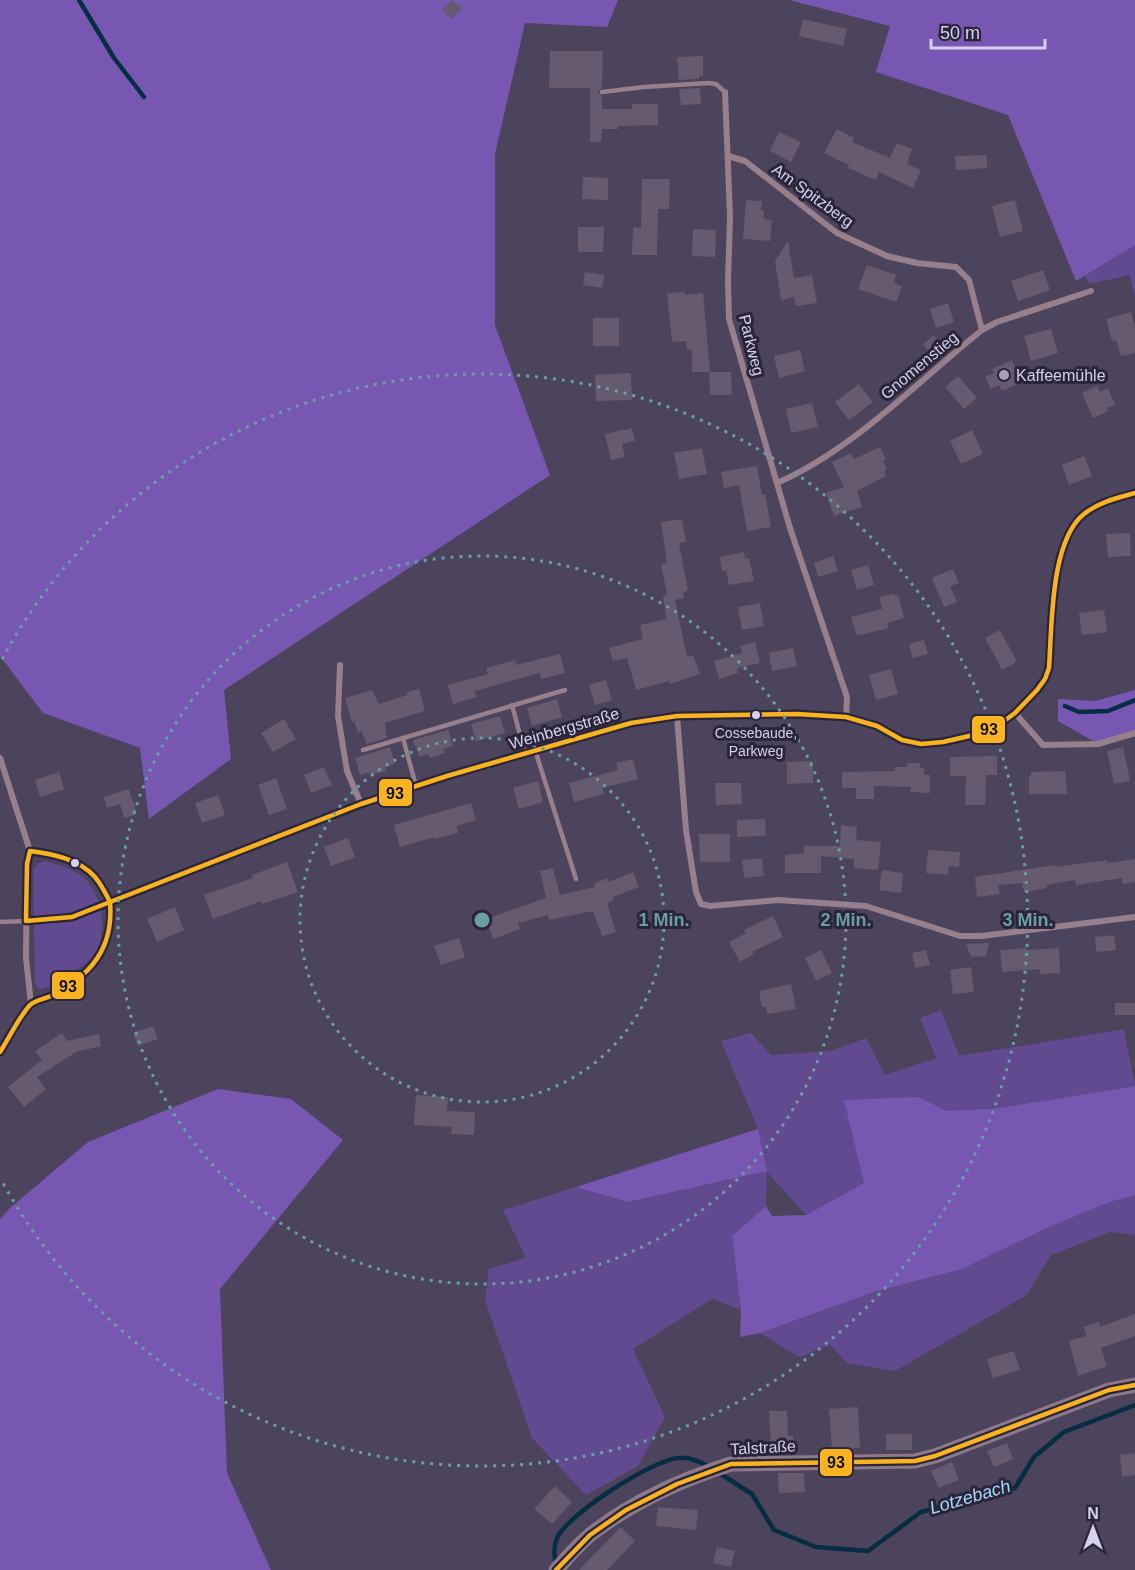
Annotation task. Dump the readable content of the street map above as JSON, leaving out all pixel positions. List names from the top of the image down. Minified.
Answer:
{"streets":{"street":["Am Spitzberg","Parkweg","Gnomenstieg","Weinbergstraße","Talstraße"]},"crossings":[["Am Spitzberg","Parkweg"],["Am Spitzberg","Gnomenstieg"],["Parkweg","Gnomenstieg"],["Parkweg","Weinbergstraße"]],"water":["Lotzebach"],"places":["Kaffeemühle","Cossebaude, Parkweg"],"lines":["transit line 93"],"scale_bar":"50 m","north":"top","rings":["1 Min.","2 Min.","3 Min."]}
